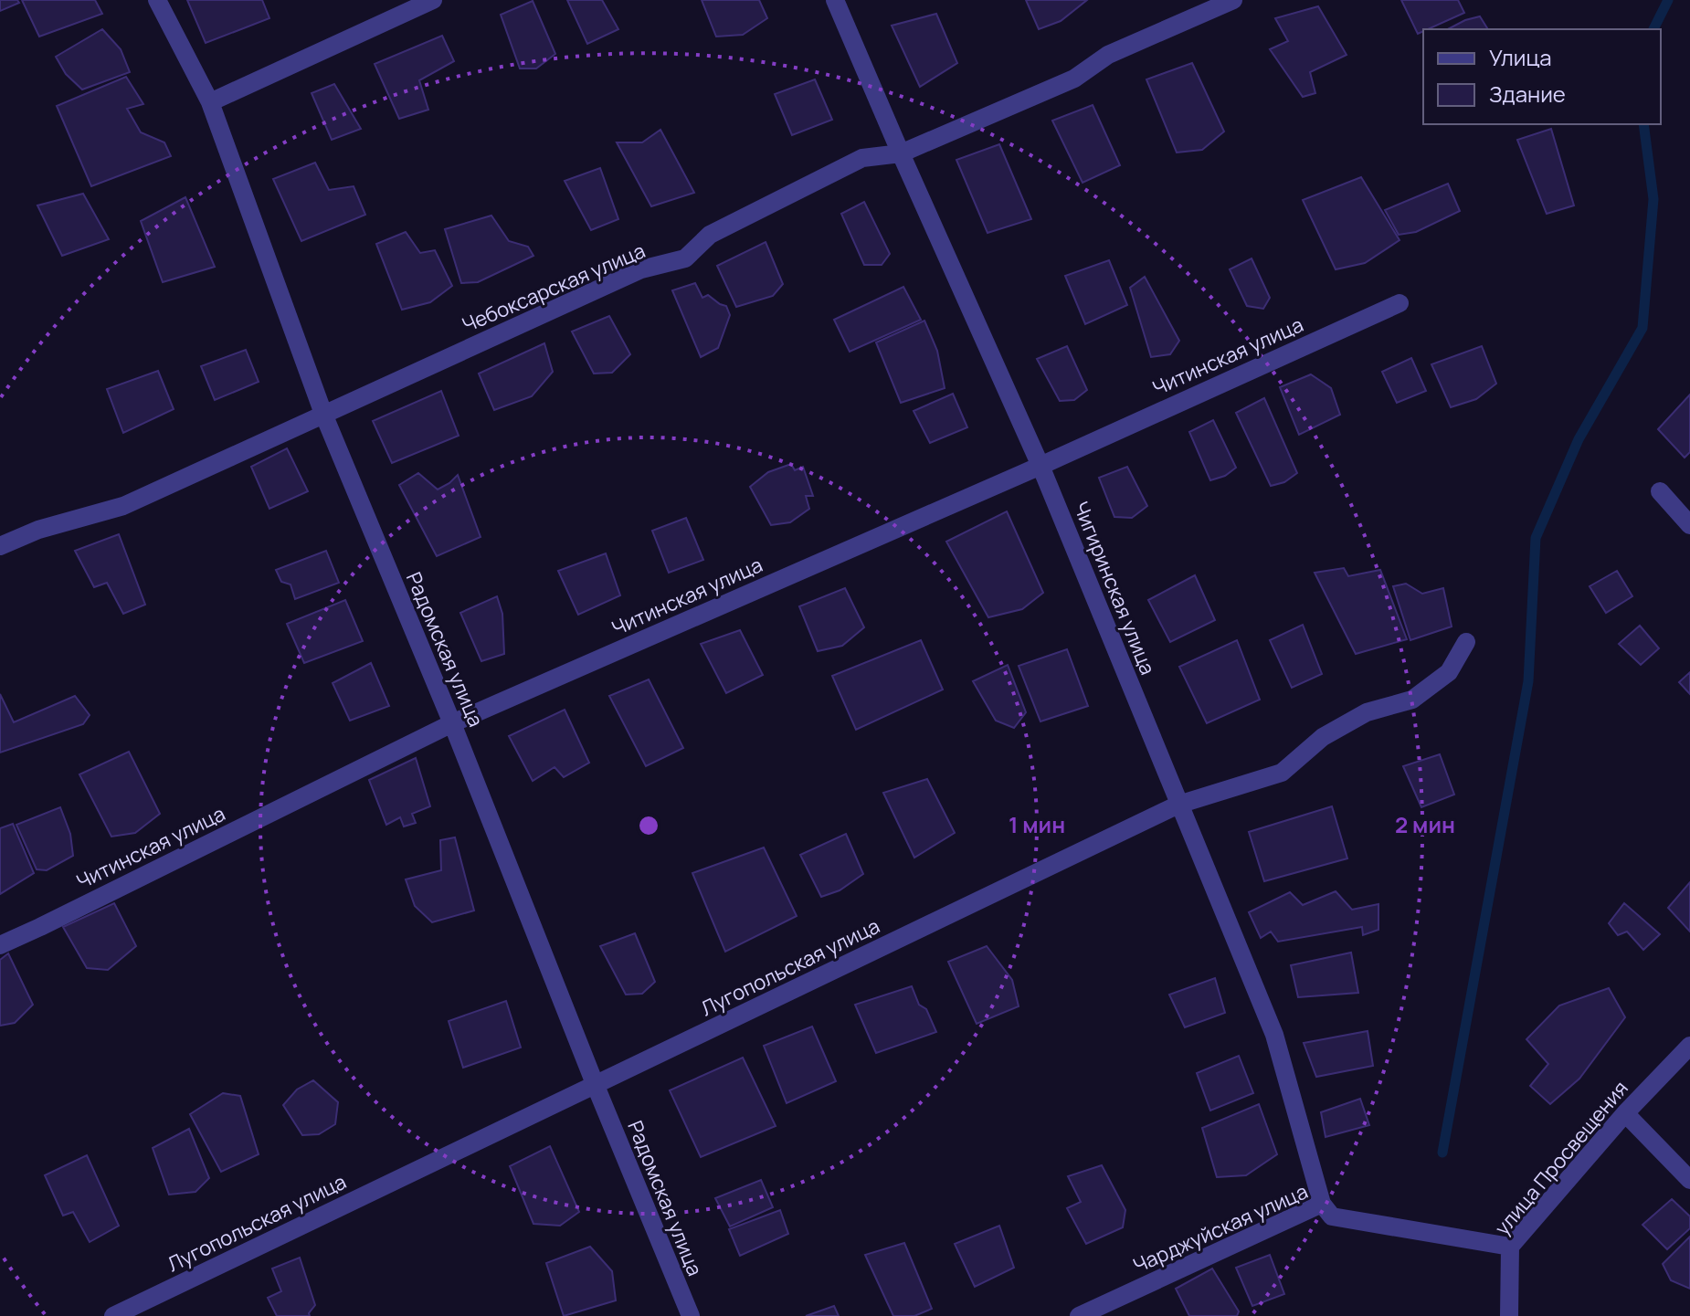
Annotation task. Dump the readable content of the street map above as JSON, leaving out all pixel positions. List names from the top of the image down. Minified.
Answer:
{"streets":{"street":["Чебоксарская улица","Читинская улица","Чигиринская улица","Радомская улица","Лугопольская улица","улица Просвещения","Чарджуйская улица"]},"crossings":[["Чебоксарская улица","Чигиринская улица"],["Чебоксарская улица","Радомская улица"],["Читинская улица","Чигиринская улица"],["Читинская улица","Радомская улица"],["Чигиринская улица","Лугопольская улица"],["Чигиринская улица","Чарджуйская улица"],["Радомская улица","Лугопольская улица"],["улица Просвещения","Чарджуйская улица"]],"legend":["Улица","Здание"],"rings":["1 мин","2 мин"]}
